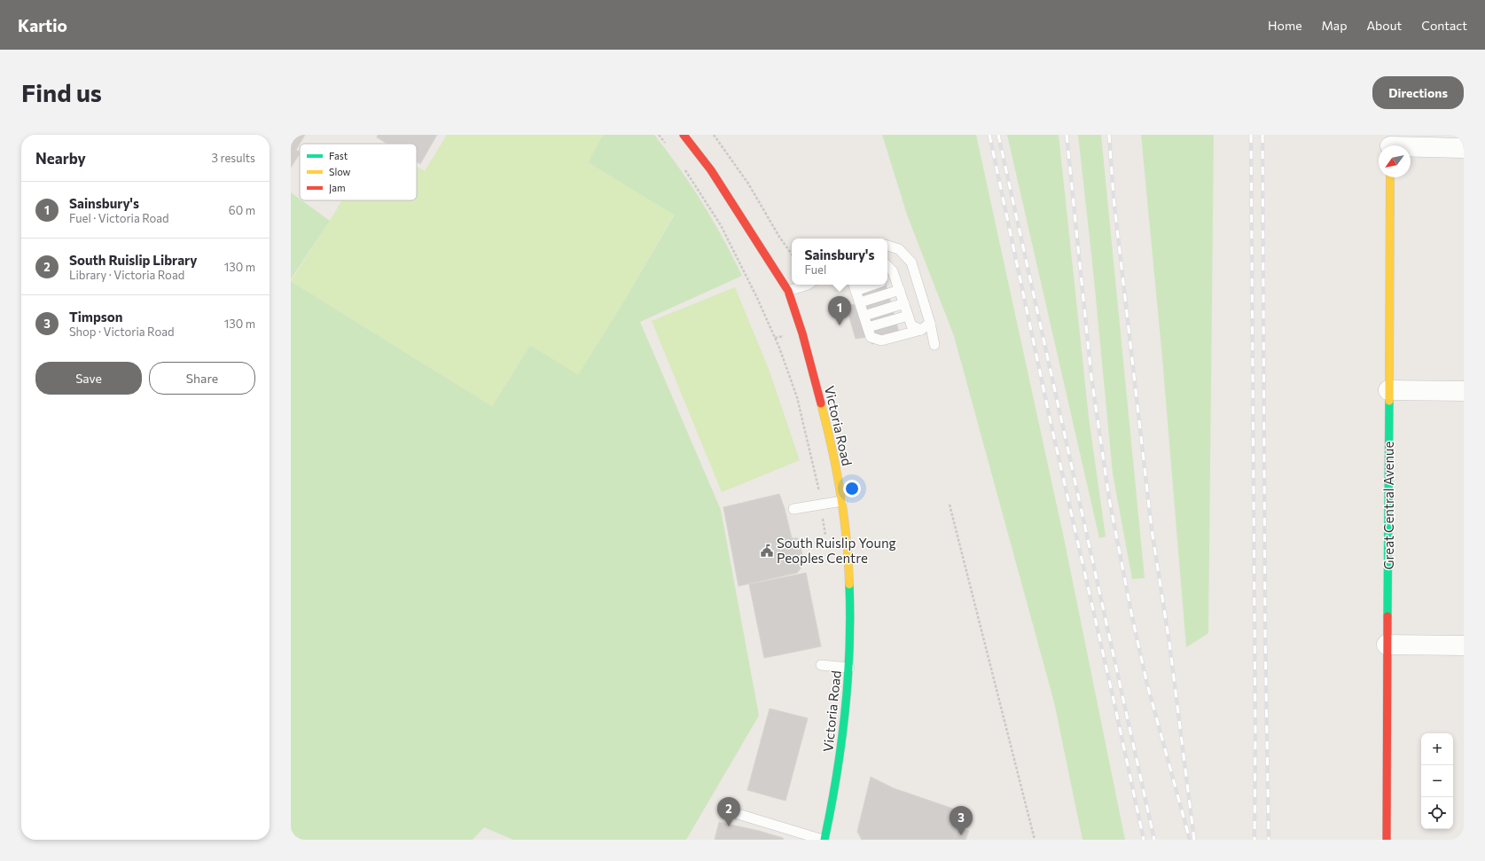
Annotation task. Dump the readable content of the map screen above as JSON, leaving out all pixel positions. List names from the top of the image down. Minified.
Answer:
{"streets":{"street":["Victoria Road","Great Central Avenue"]},"places":{"public building":["South Ruislip Young Peoples Centre"]},"legend":["Fast","Slow","Jam"],"north":"bottom left","page":{"header":"Kartio","nav":["Home","Map","About","Contact"],"buttons":["Directions",["Save","Share"]],"title":"Find us","heading":["Nearby","3 results"],"list":[{"mark":"1","name":"Sainsbury's","note":"Fuel · Victoria Road","value":"60 m"},{"mark":"2","name":"South Ruislip Library","note":"Library · Victoria Road","value":"130 m"},{"mark":"3","name":"Timpson","note":"Shop · Victoria Road","value":"130 m"}],"popup":["Sainsbury's","Fuel"],"pins":["1","2","3"],"map_buttons":["+","−"]}}
